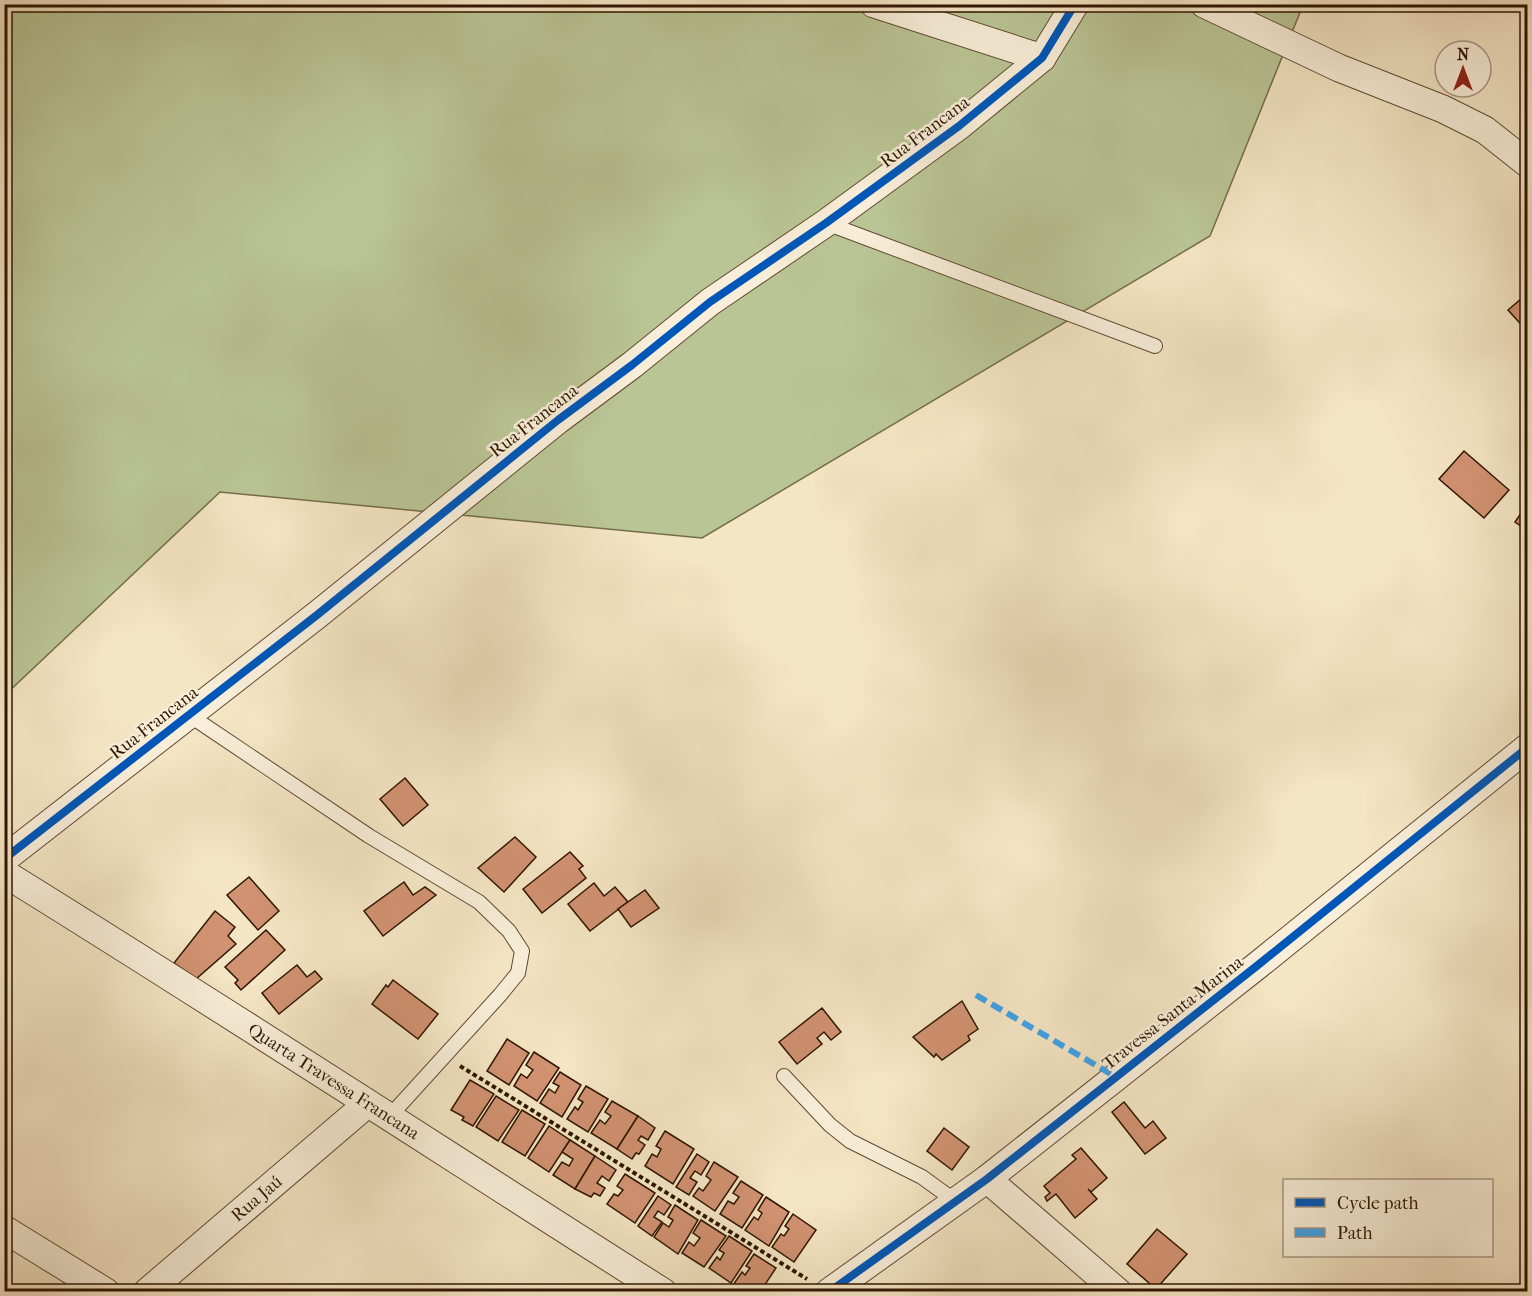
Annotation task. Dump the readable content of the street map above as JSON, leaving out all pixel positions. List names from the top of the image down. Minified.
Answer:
{"streets":{"street":["Rua Francana","Travessa Santa Marina","Quarta Travessa Francana","Rua Jaú"]},"crossings":[["Quarta Travessa Francana","Rua Jaú"]],"legend":["Cycle path","Path"],"north":"top"}
